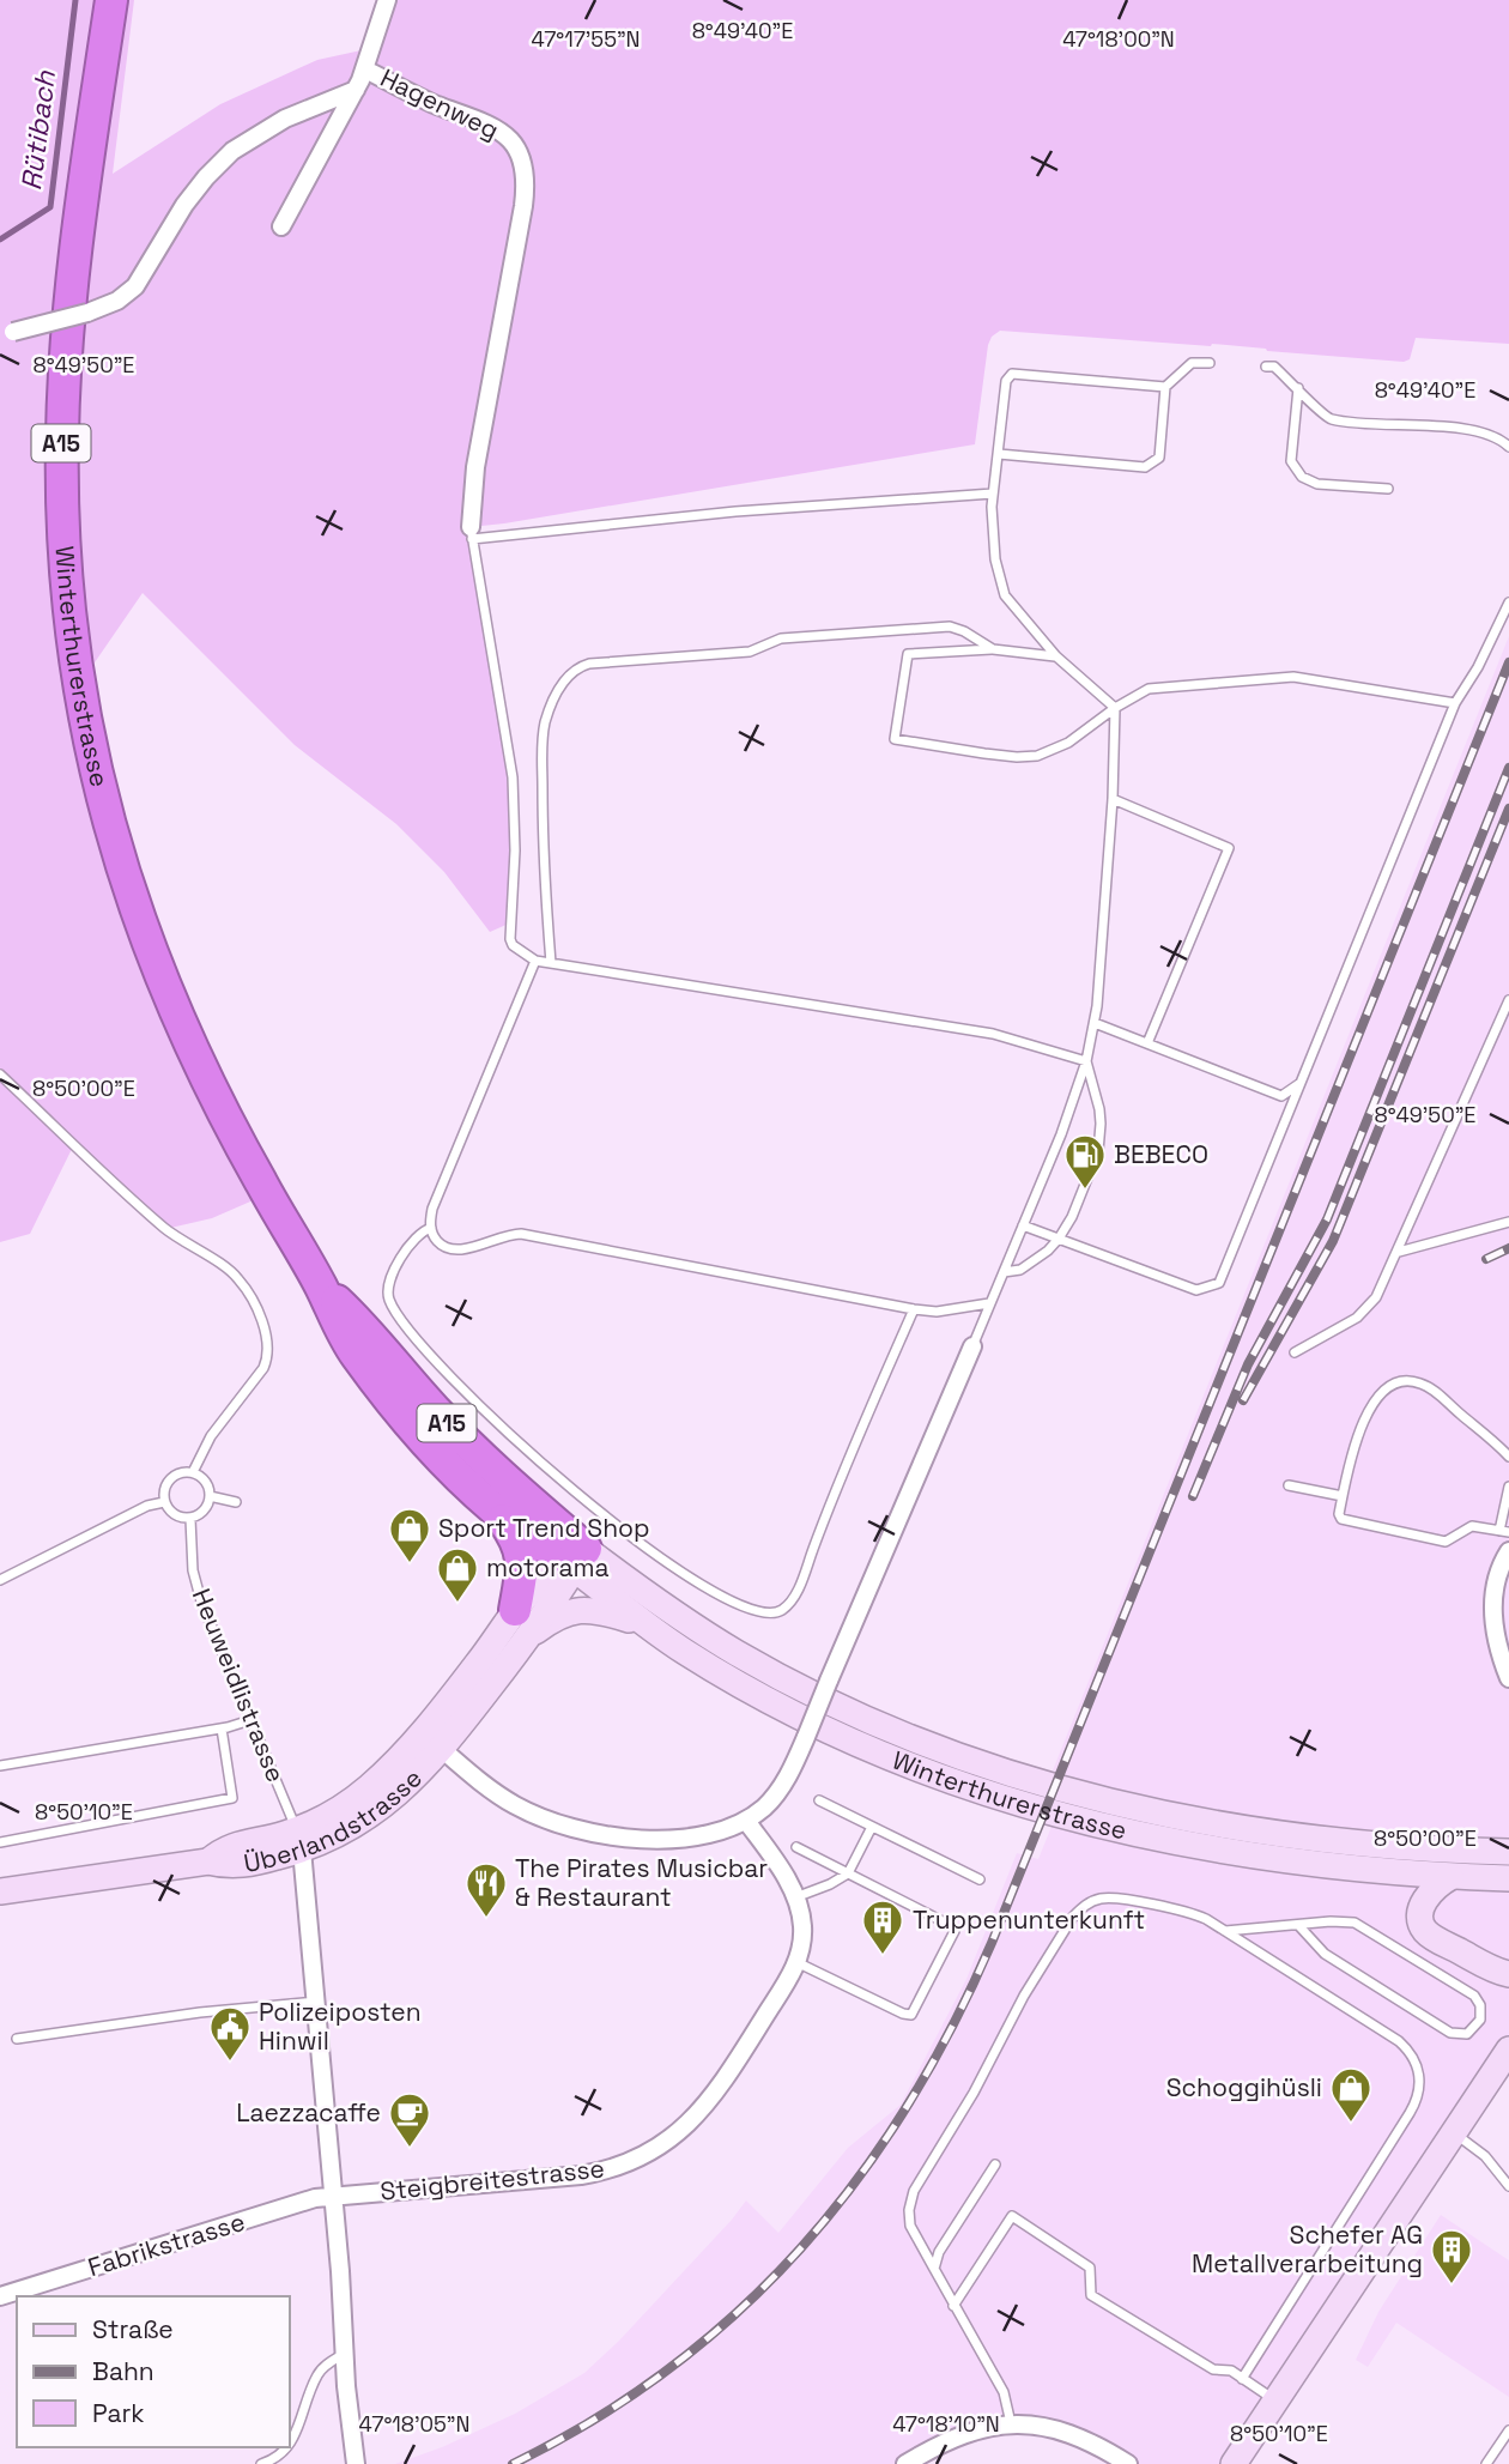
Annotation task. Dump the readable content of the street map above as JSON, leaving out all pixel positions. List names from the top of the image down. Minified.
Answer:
{"streets":{"highway":["A15","Winterthurerstrasse"],"main road":["Überlandstrasse"],"street":["Hagenweg","Steigbreitestrasse","Fabrikstrasse"],"lane":["Heuweidlistrasse"]},"crossings":[["A15","Winterthurerstrasse"],["A15","Überlandstrasse"],["Winterthurerstrasse","Überlandstrasse"],["Heuweidlistrasse","Überlandstrasse"],["Überlandstrasse","Steigbreitestrasse"],["Steigbreitestrasse","Fabrikstrasse"]],"water":["Rütibach"],"places":{"fuel station":["BEBECO"],"shop":["Sport Trend Shop","motorama","Schoggihüsli"],"restaurant":["The Pirates Musicbar & Restaurant"],"building":["Truppenunterkunft","Schefer AG Metallverarbeitung"],"public building":["Polizeiposten Hinwil"],"cafe":["Laezzacaffe"]},"legend":["Straße","Bahn","Park"],"coordinates":["8°49'40\"E","47°17'55\"N","47°18'00\"N","8°49'50\"E","8°50'00\"E","8°50'10\"E","47°18'05\"N","47°18'10\"N"]}
